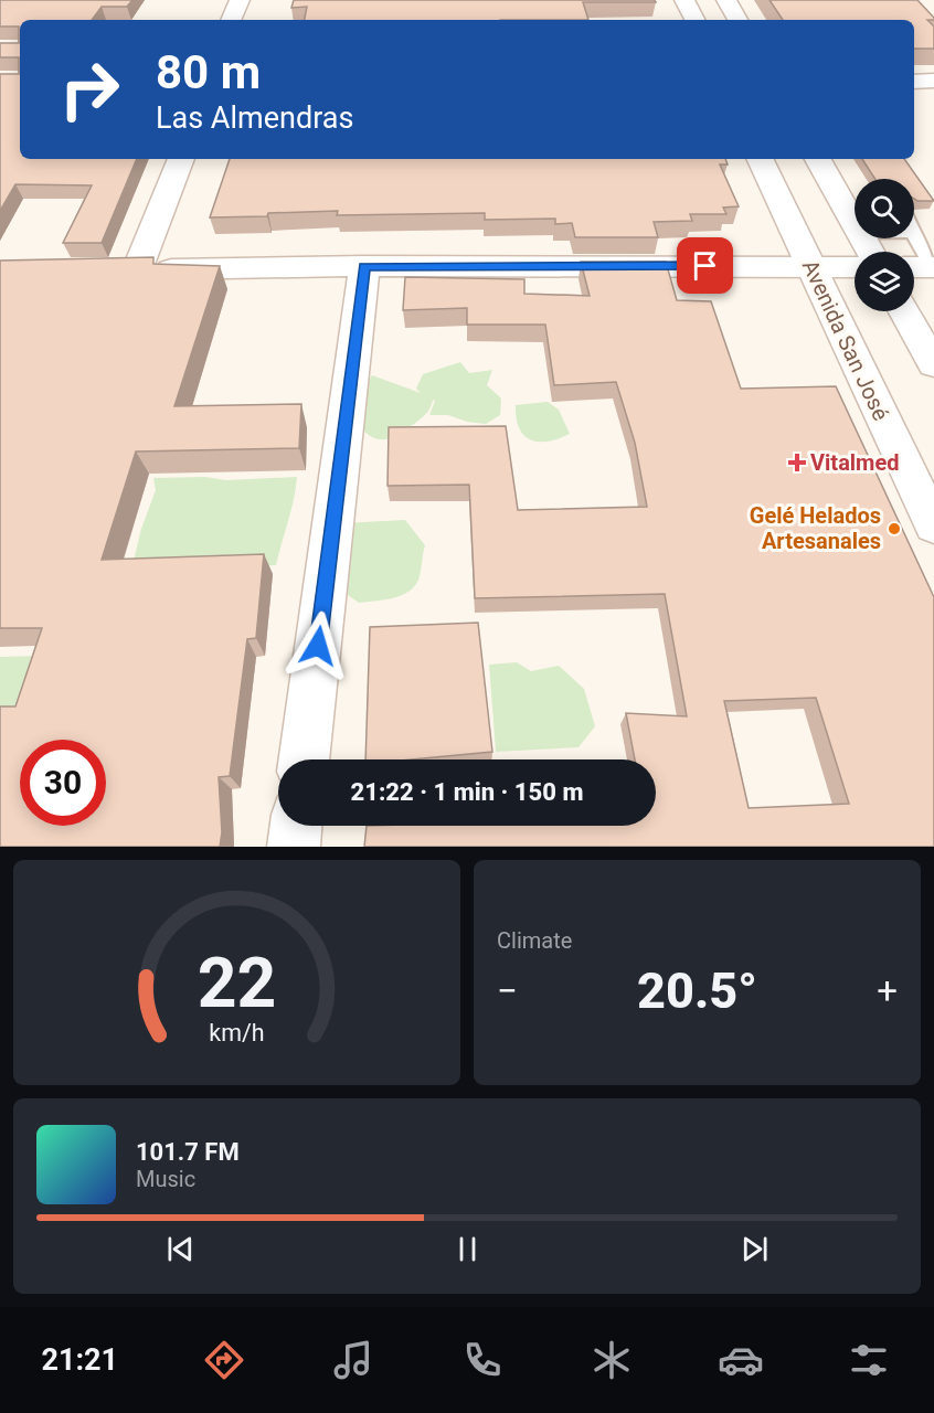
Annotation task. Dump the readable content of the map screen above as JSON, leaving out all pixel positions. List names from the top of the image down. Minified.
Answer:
{"streets":{"street":["Avenida San José"]},"places":{"health":["Vitalmed"],"other":["Gelé Helados Artesanales"]},"page":{"turn":["80 m","Las Almendras"],"limit":"30","trip":"21:22 · 1 min · 150 m","tile":"Climate","heat":["−","20.5°","+"],"song":["101.7 FM","Music"],"tabs":"21:21","gauge":["22","km/h"]}}
